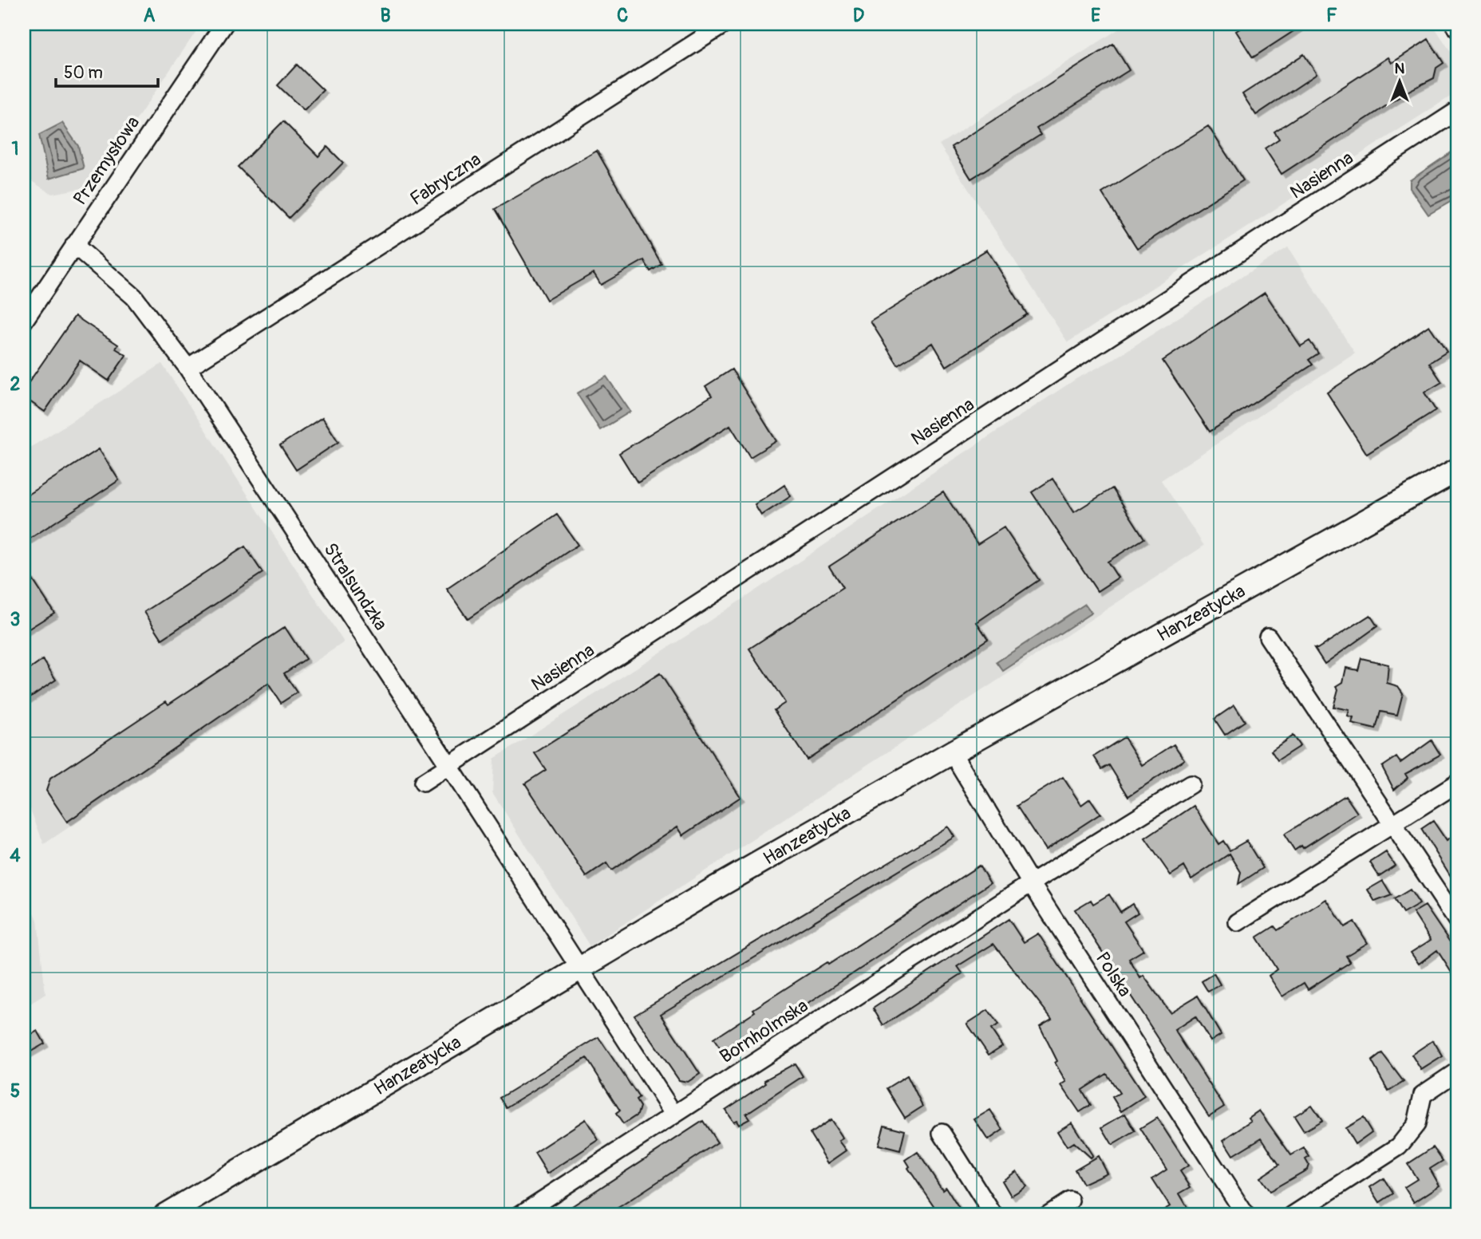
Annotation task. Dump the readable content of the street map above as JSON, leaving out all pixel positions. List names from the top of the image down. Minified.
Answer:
{"streets":{"street":["Przemysłowa","Nasienna","Fabryczna","Stralsundzka","Hanzeatycka","Polska","Bornholmska"]},"crossings":[["Przemysłowa","Stralsundzka"],["Nasienna","Stralsundzka"],["Fabryczna","Stralsundzka"],["Stralsundzka","Hanzeatycka"],["Stralsundzka","Bornholmska"],["Hanzeatycka","Polska"],["Polska","Bornholmska"]],"scale_bar":"50 m","north":"top","grid":{"columns":["A","B","C","D","E","F"],"rows":["1","2","3","4","5"]}}
